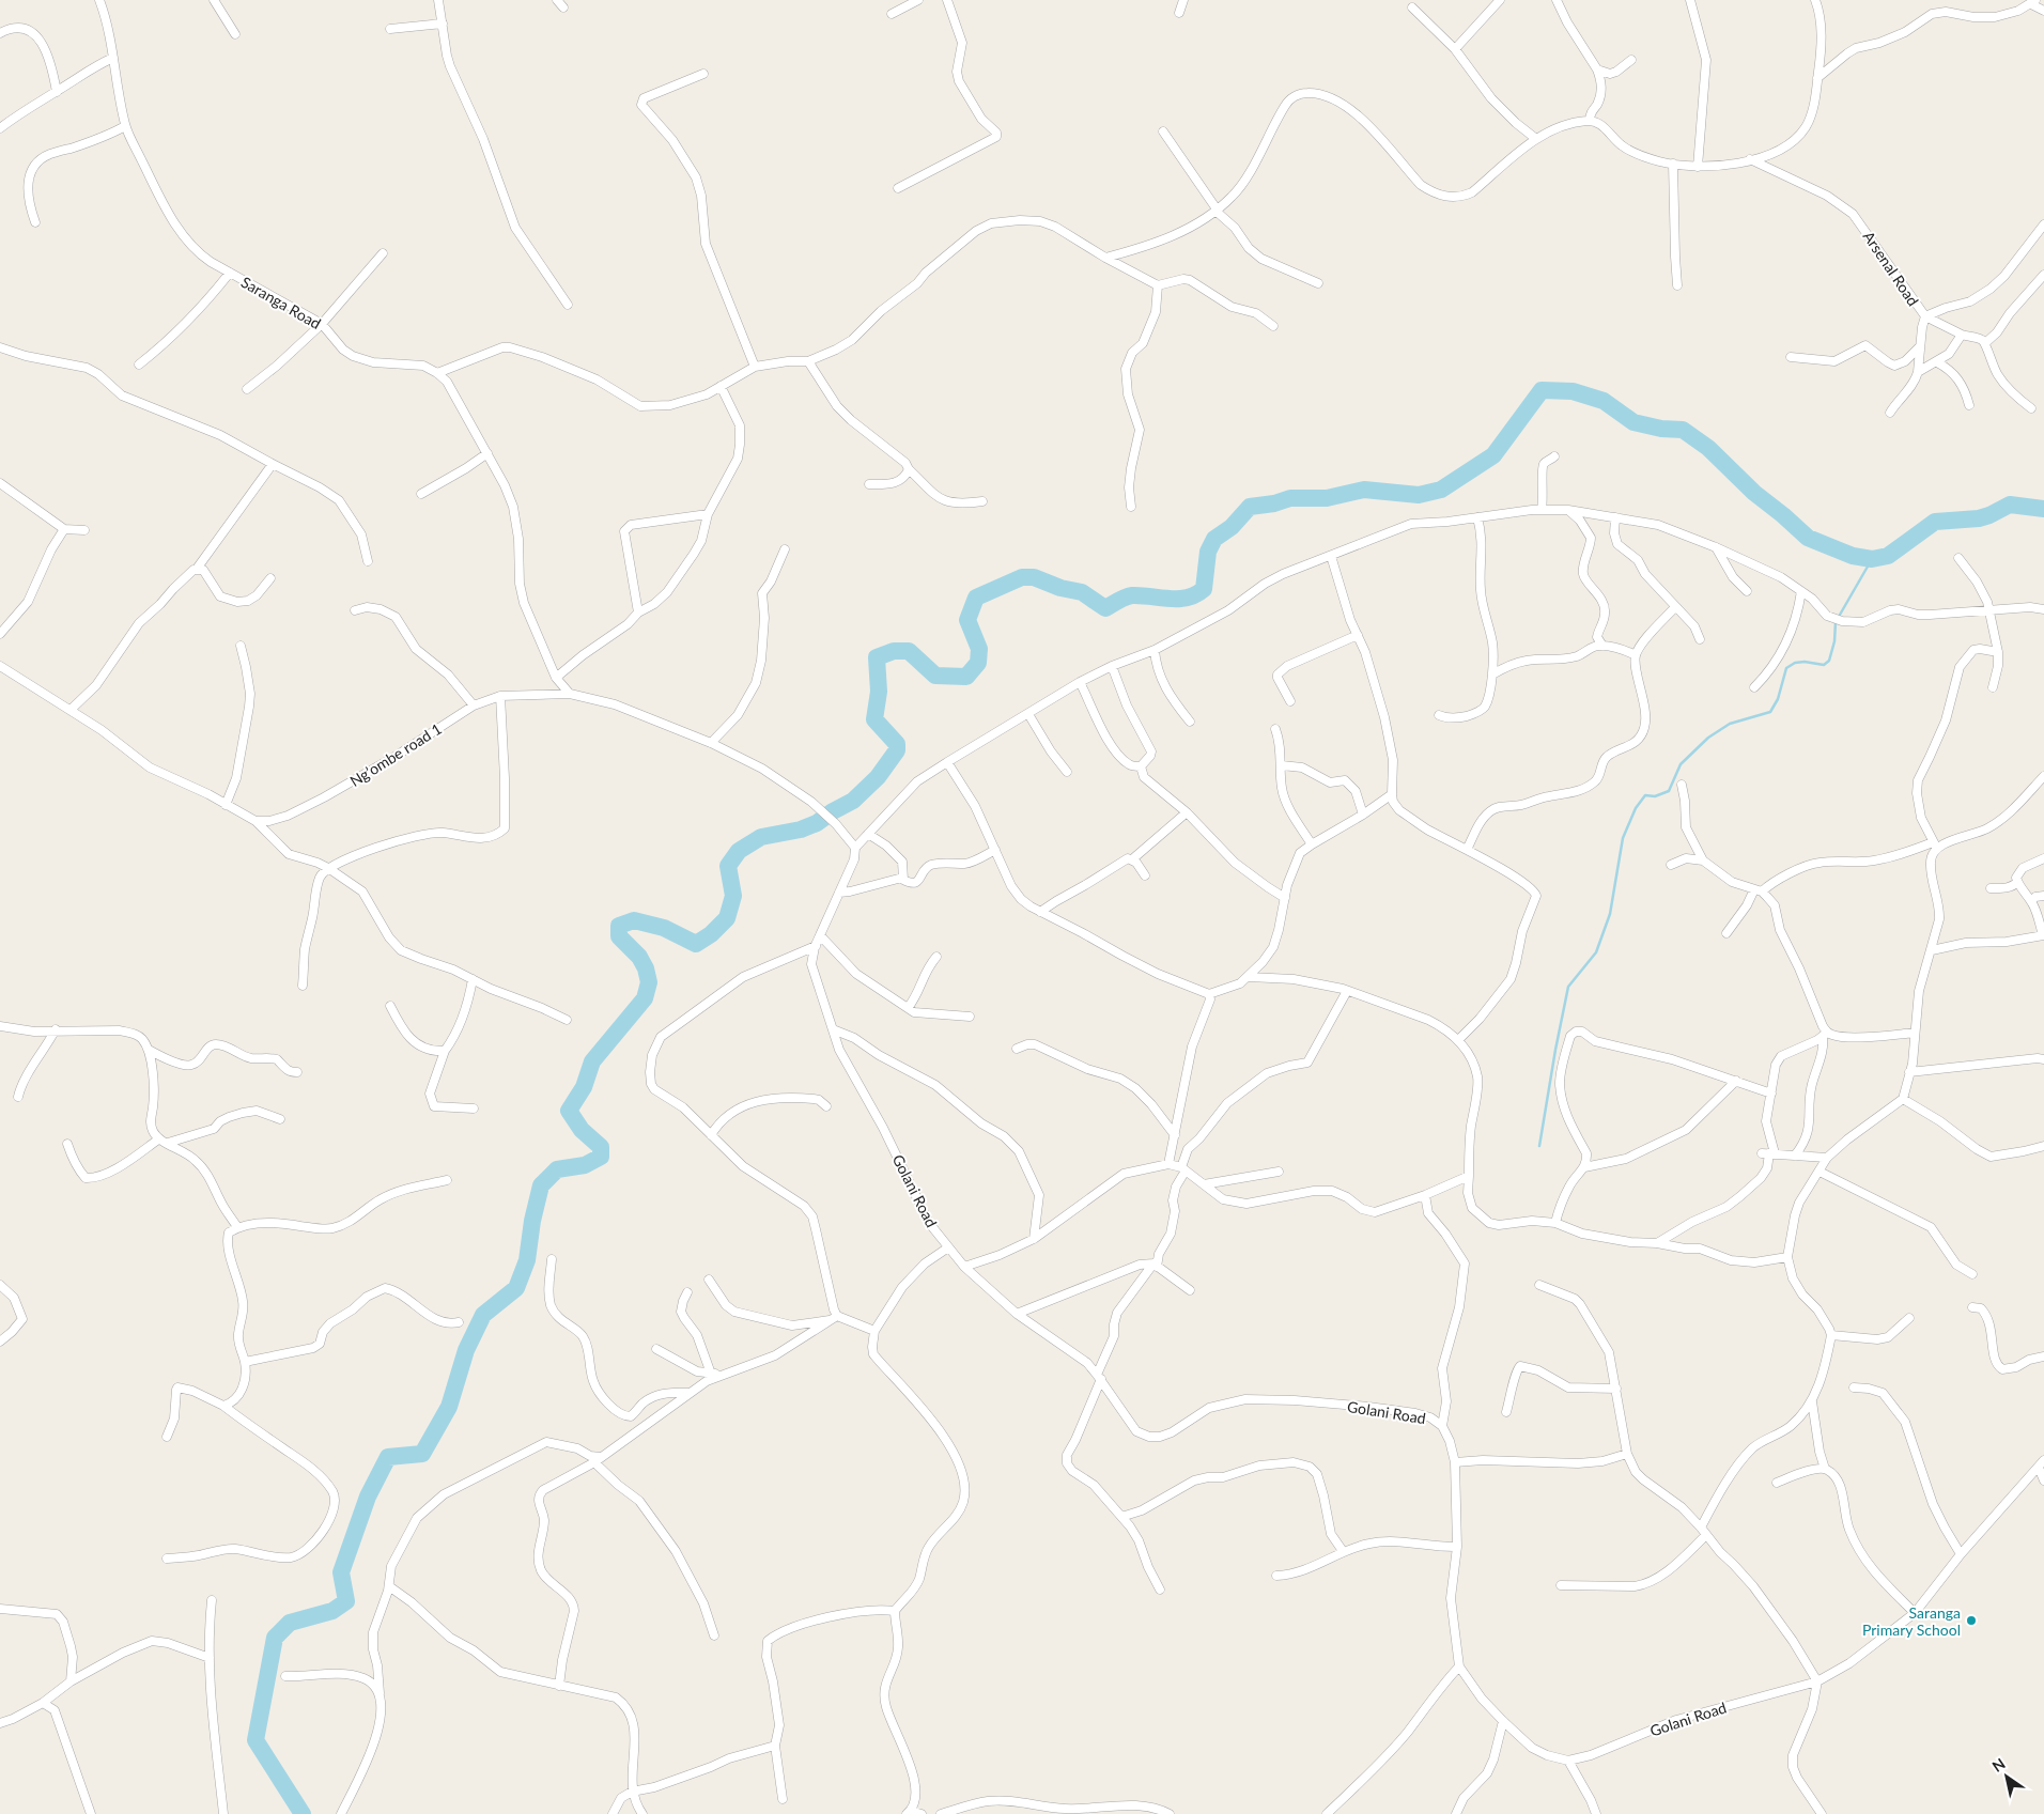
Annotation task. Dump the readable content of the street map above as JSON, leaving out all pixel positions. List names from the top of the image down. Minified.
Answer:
{"streets":{"street":["Arsenal Road","Saranga Road","Ng’ombe road 1","Golani Road"]},"crossings":[["Ng’ombe road 1","Golani Road"]],"places":["Saranga Primary School"],"north":"top left"}
